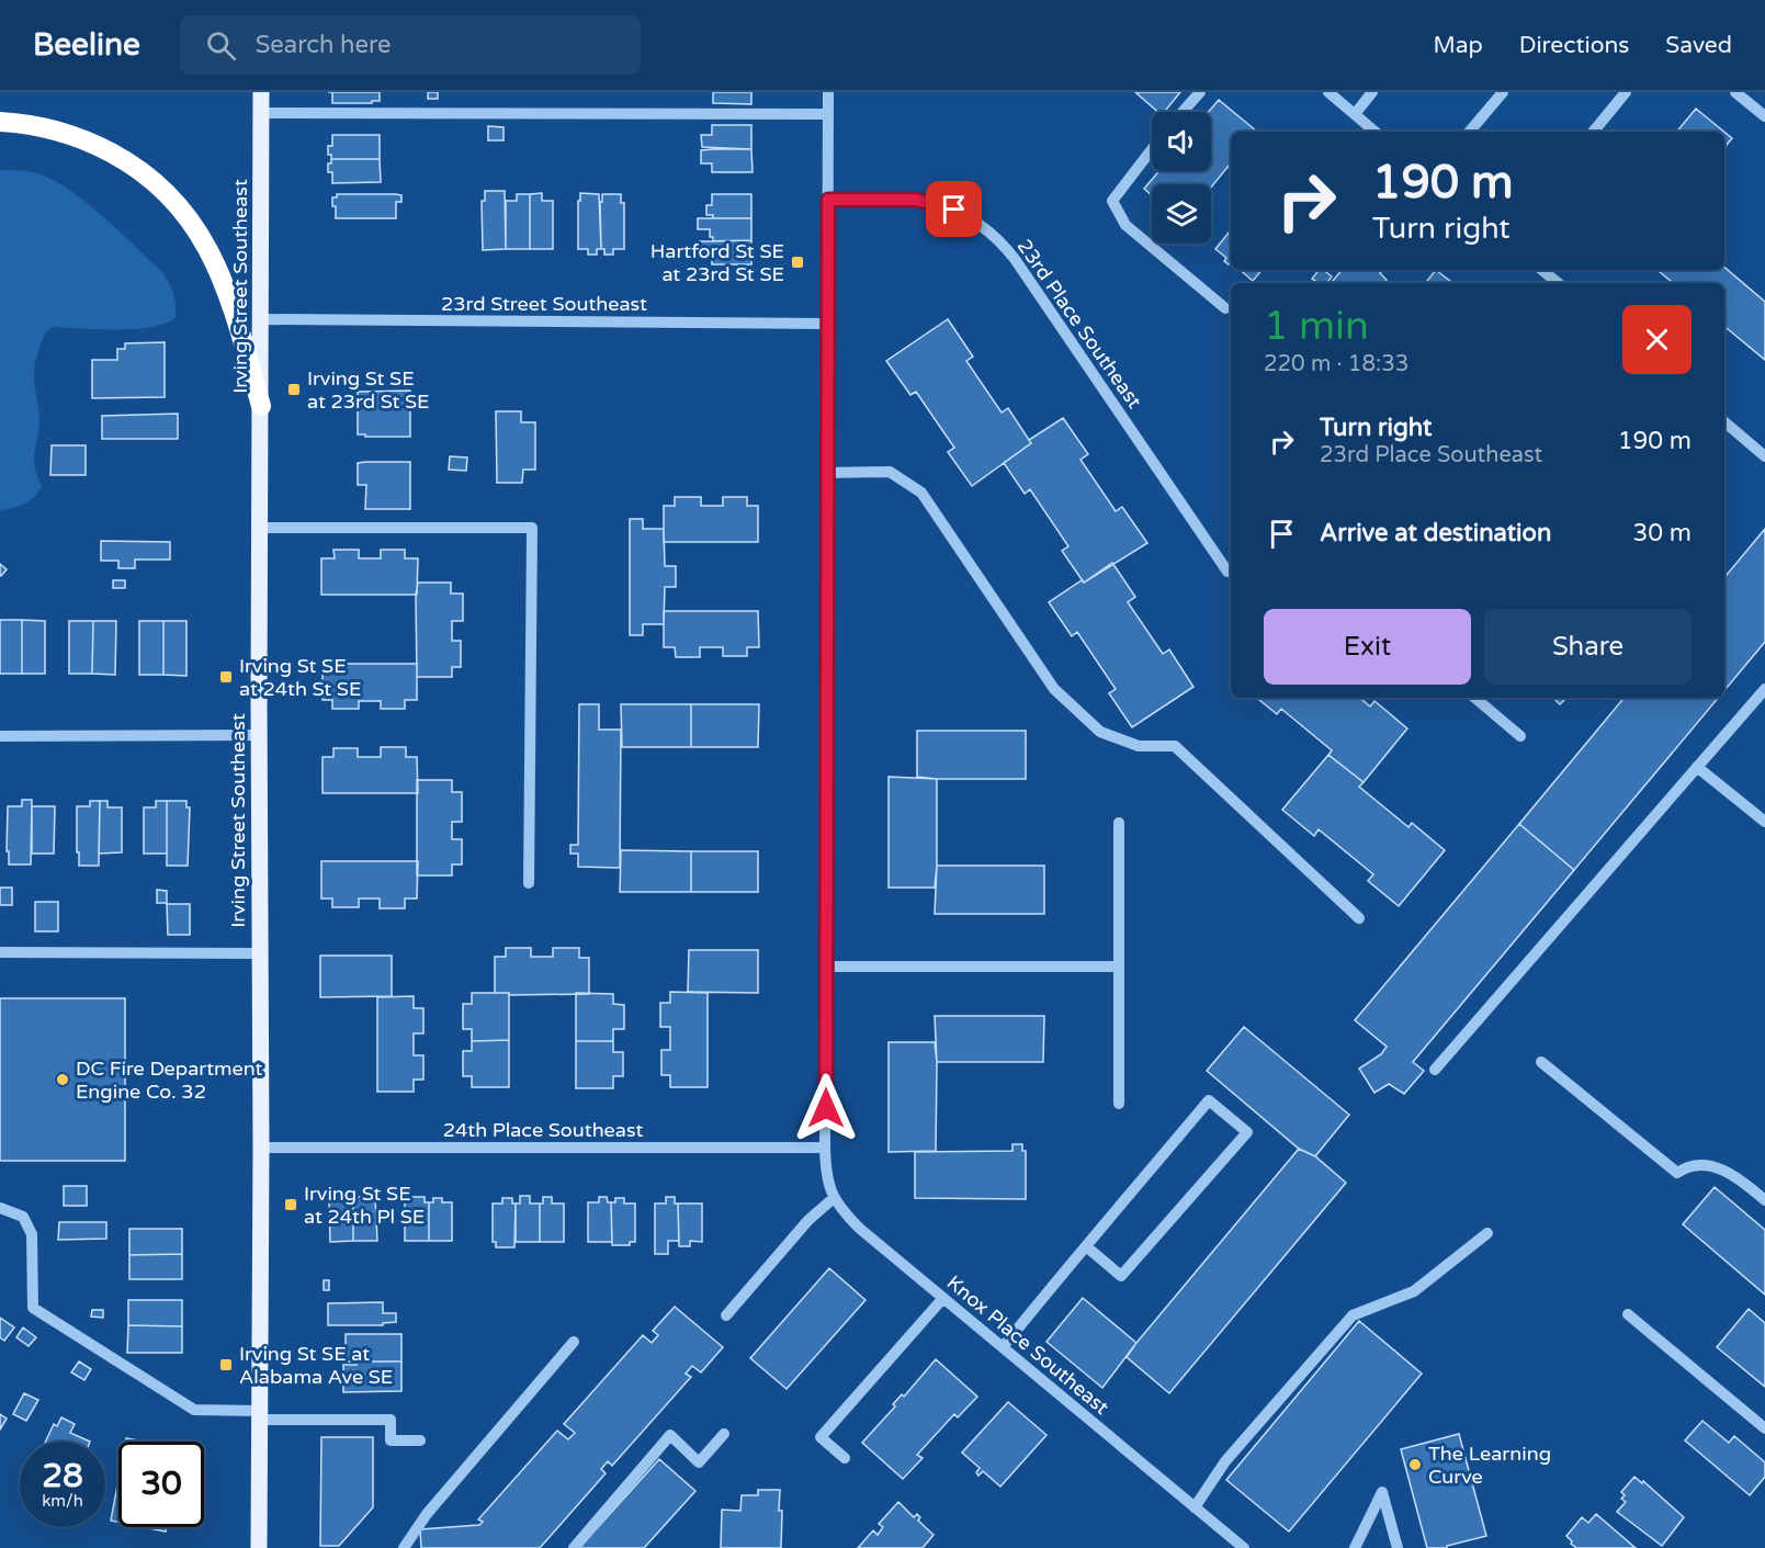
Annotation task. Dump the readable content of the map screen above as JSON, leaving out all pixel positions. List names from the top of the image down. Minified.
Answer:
{"streets":{"main road":["Irving Street Southeast"],"street":["23rd Street Southeast","23rd Place Southeast","24th Place Southeast","Knox Place Southeast"]},"crossings":[["Irving Street Southeast","23rd Street Southeast"],["Irving Street Southeast","24th Place Southeast"],["23rd Street Southeast","Knox Place Southeast"],["23rd Place Southeast","Knox Place Southeast"],["24th Place Southeast","Knox Place Southeast"]],"places":{"transit":["Hartford St SE at 23rd St SE","Irving St SE at 23rd St SE","Irving St SE at 24th St SE","Irving St SE at 24th Pl SE","Irving St SE at Alabama Ave SE"],"other":["DC Fire Department Engine Co. 32","The Learning Curve"]},"page":{"header":"Beeline","search":"Search here","nav":["Map","Directions","Saved"],"turn":["190 m","Turn right"],"heading":["1 min","220 m · 18:33"],"list":[{"name":"Turn right","note":"23rd Place Southeast","value":"190 m"},{"name":"Arrive at destination","value":"30 m"}],"buttons":["Exit","Share"],"speed":"28 km/h","limit":"30"}}
